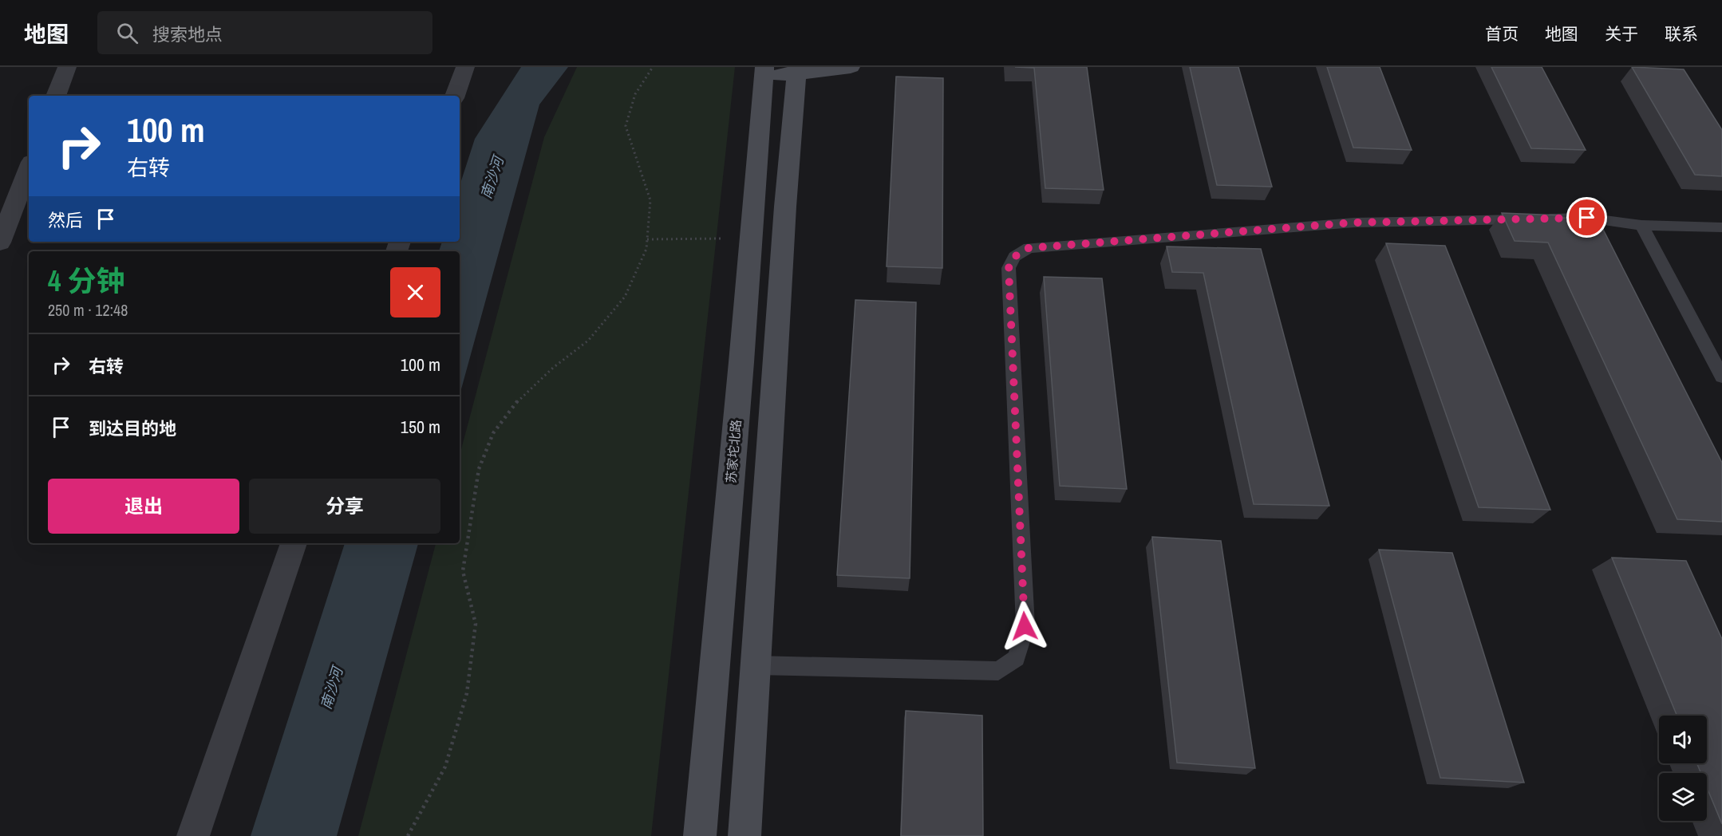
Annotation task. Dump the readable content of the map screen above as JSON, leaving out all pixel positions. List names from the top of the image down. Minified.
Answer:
{"streets":{"street":["苏家坨北路"]},"water":["南沙河"],"page":{"header":"地图","search":"搜索地点","nav":["首页","地图","关于","联系"],"turn":["100 m","右转"],"then":"然后","heading":["4 分钟","250 m · 12:48"],"list":[{"name":"右转","value":"100 m"},{"name":"到达目的地","value":"150 m"}],"buttons":["退出","分享"]}}
